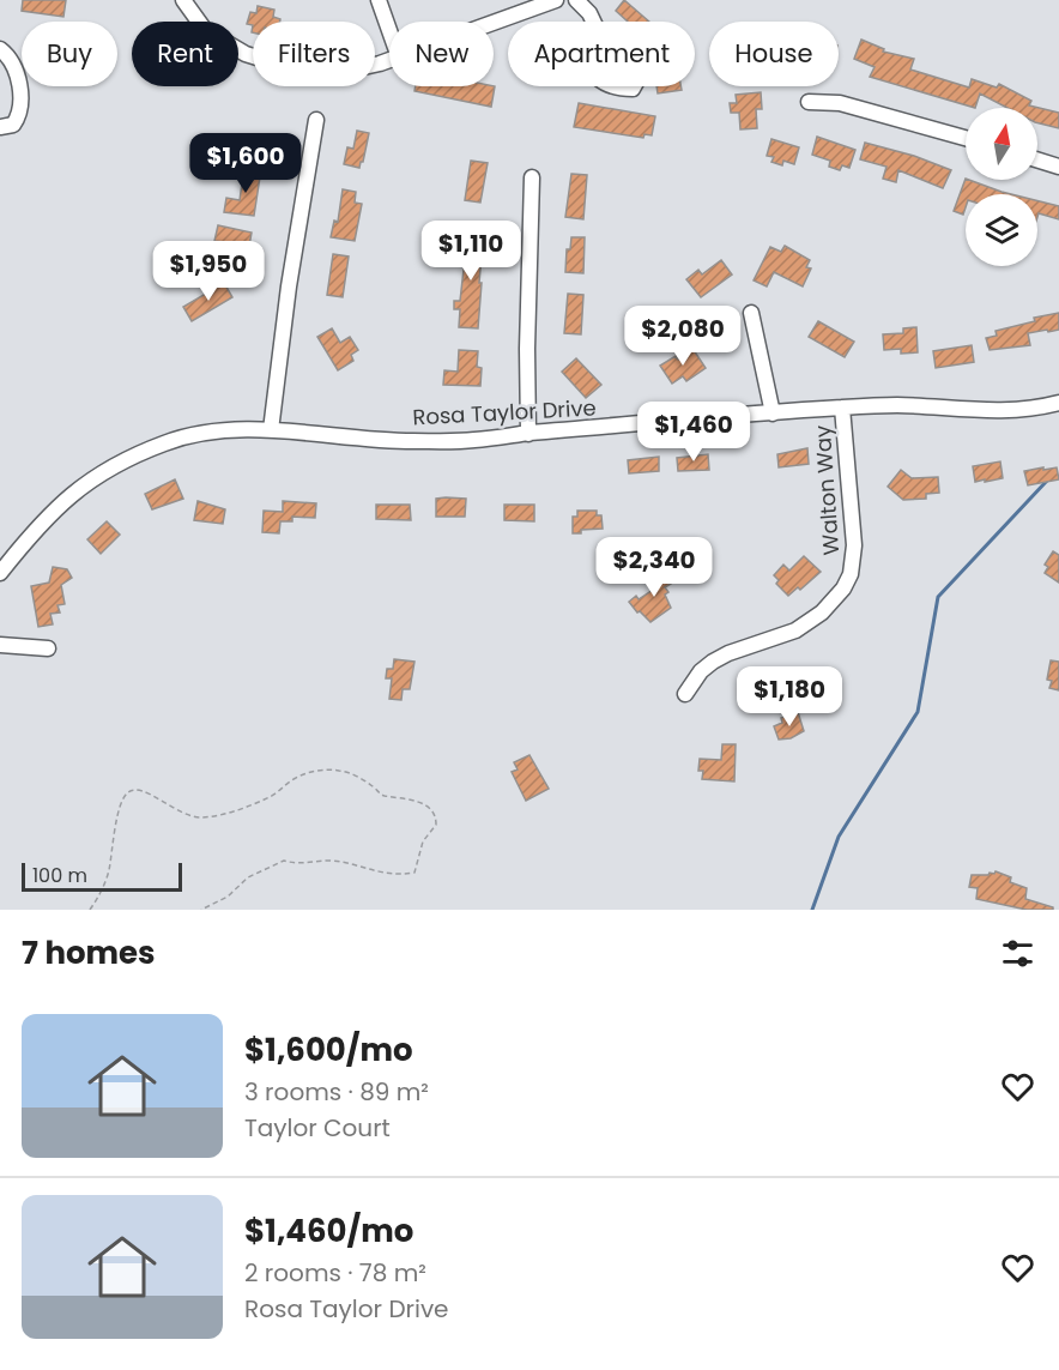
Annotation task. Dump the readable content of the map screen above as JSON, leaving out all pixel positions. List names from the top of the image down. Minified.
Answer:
{"streets":{"street":["Rosa Taylor Drive","Walton Way"]},"crossings":[["Rosa Taylor Drive","Walton Way"]],"scale_bar":"100 m","north":"top","page":{"chip":["Buy","Rent","Filters","New","Apartment","House"],"price":["$1,600","$1,110","$1,950","$2,080","$1,460","$2,340","$1,180"],"scale":"100 m","heading":"7 homes","list":[{"name":"$1,600/mo","note":"3 rooms · 89 m² · Taylor Court"},{"name":"$1,460/mo","note":"2 rooms · 78 m² · Rosa Taylor Drive"}]}}
